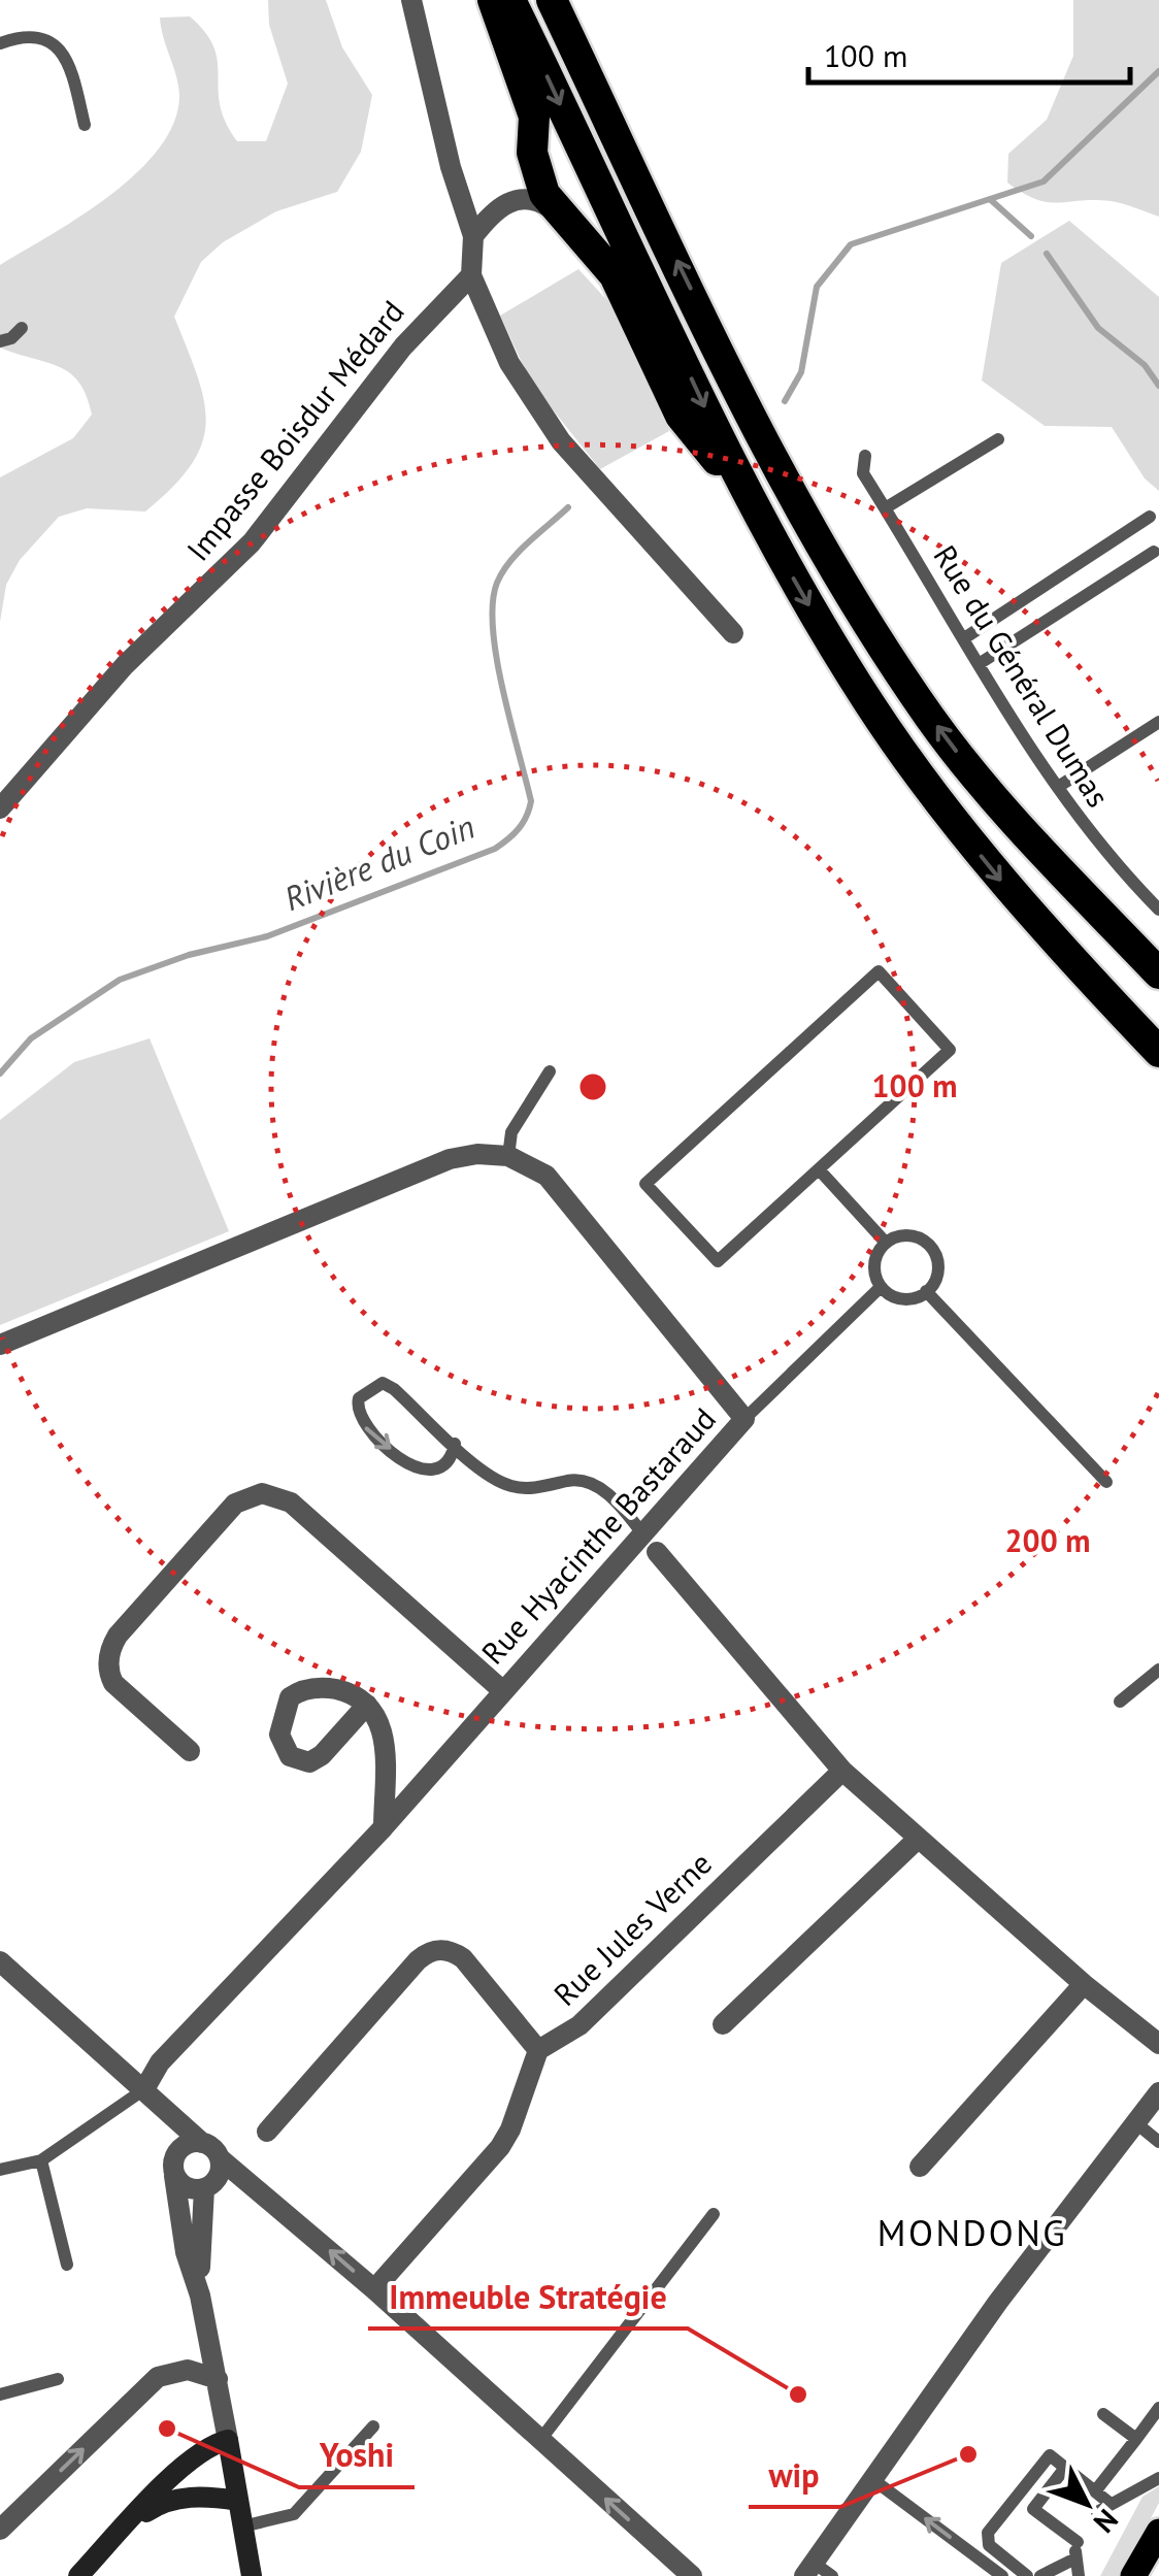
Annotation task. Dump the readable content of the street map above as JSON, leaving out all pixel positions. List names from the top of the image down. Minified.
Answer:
{"streets":{"street":["Impasse Boisdur Médard","Rue Hyacinthe Bastaraud","Rue Jules Verne"],"lane":["Rue du Général Dumas"]},"districts":["MONDONG"],"water":["Rivière du Coin"],"places":["Immeuble Stratégie","Yoshi","wip"],"scale_bar":"100 m","north":"bottom right","rings":["100 m","200 m"]}
